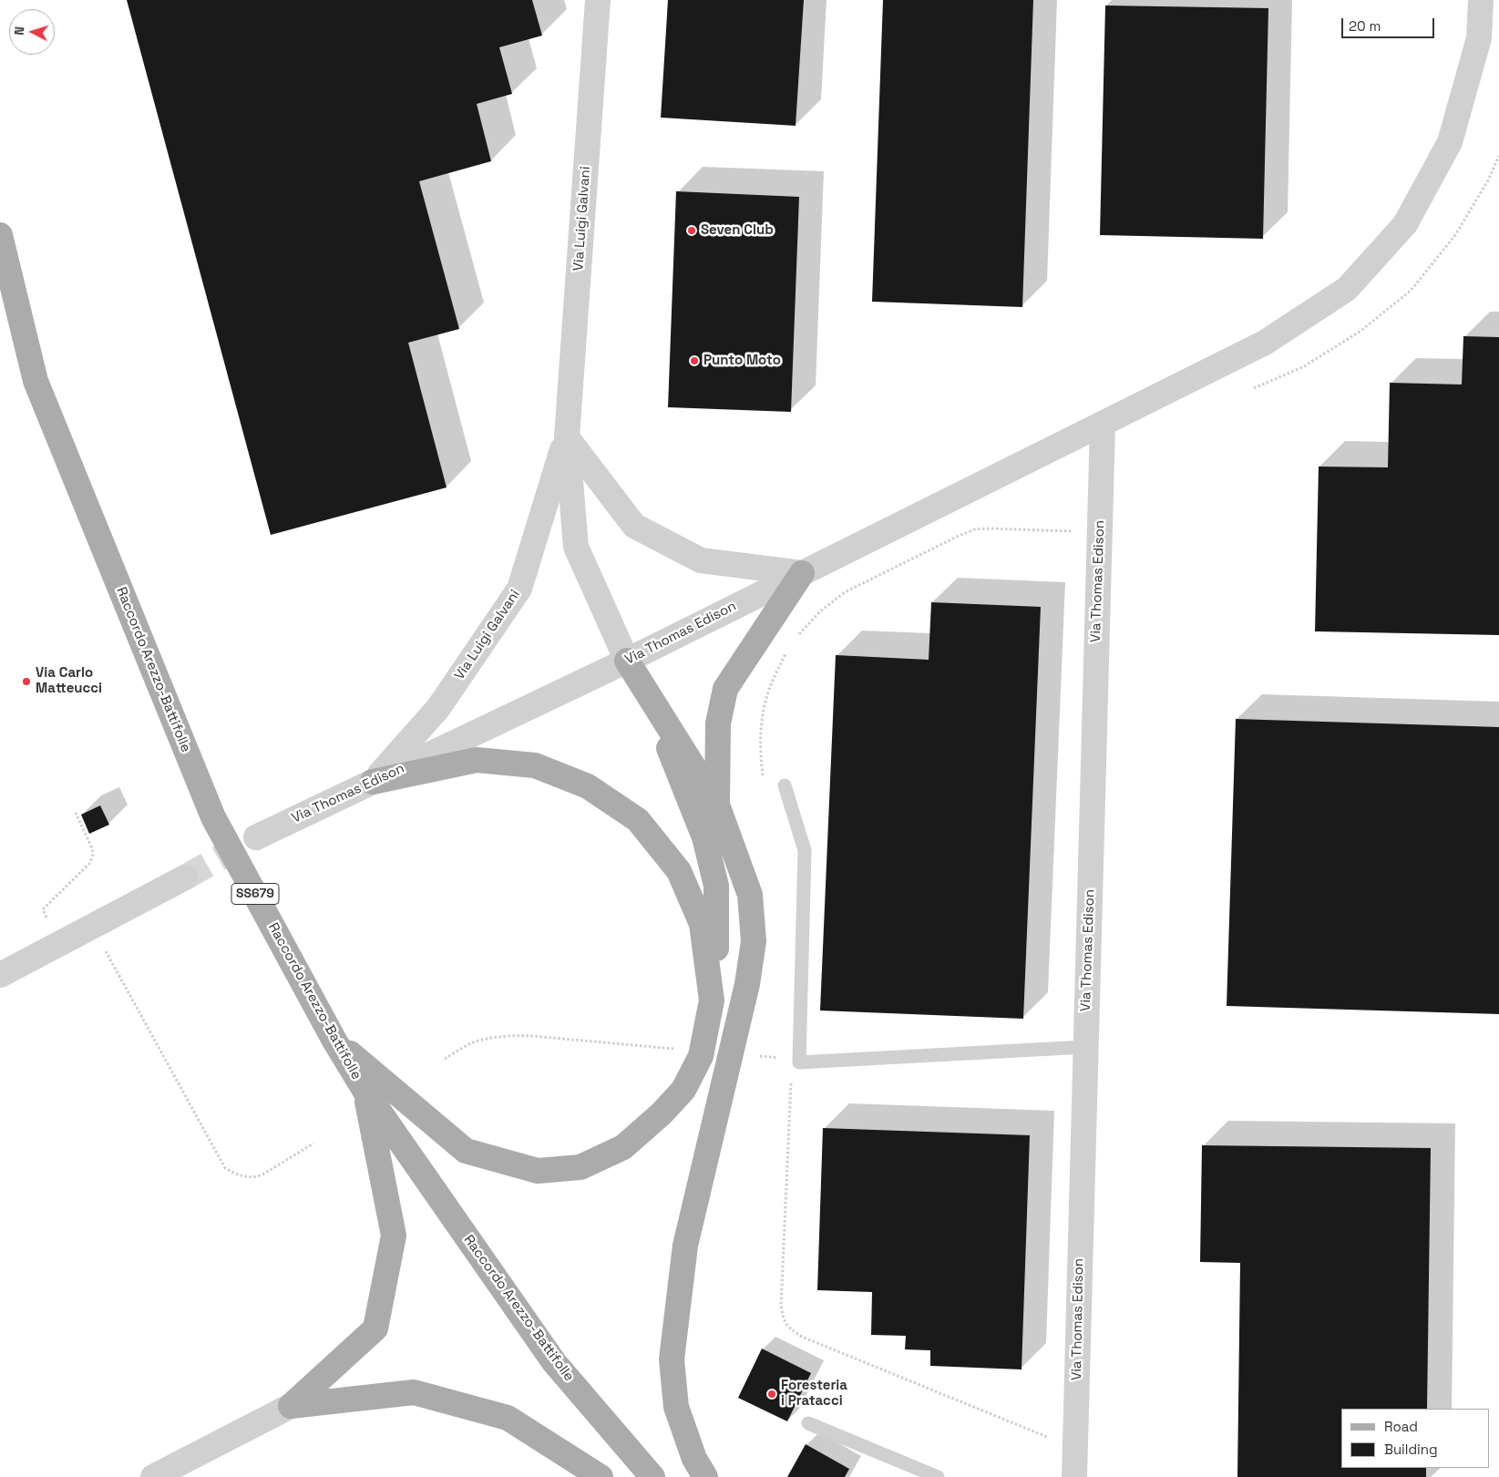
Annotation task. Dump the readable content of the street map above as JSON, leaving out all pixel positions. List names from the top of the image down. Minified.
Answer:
{"streets":{"main road":["Raccordo Arezzo-Battifolle","SS679"],"street":["Via Luigi Galvani","Via Thomas Edison"]},"crossings":[["Via Luigi Galvani","Via Thomas Edison"]],"places":["Seven Club","Punto Moto","Via Carlo Matteucci","Foresteria i Pratacci"],"legend":["Road","Building"],"scale_bar":"20 m","north":"left"}
